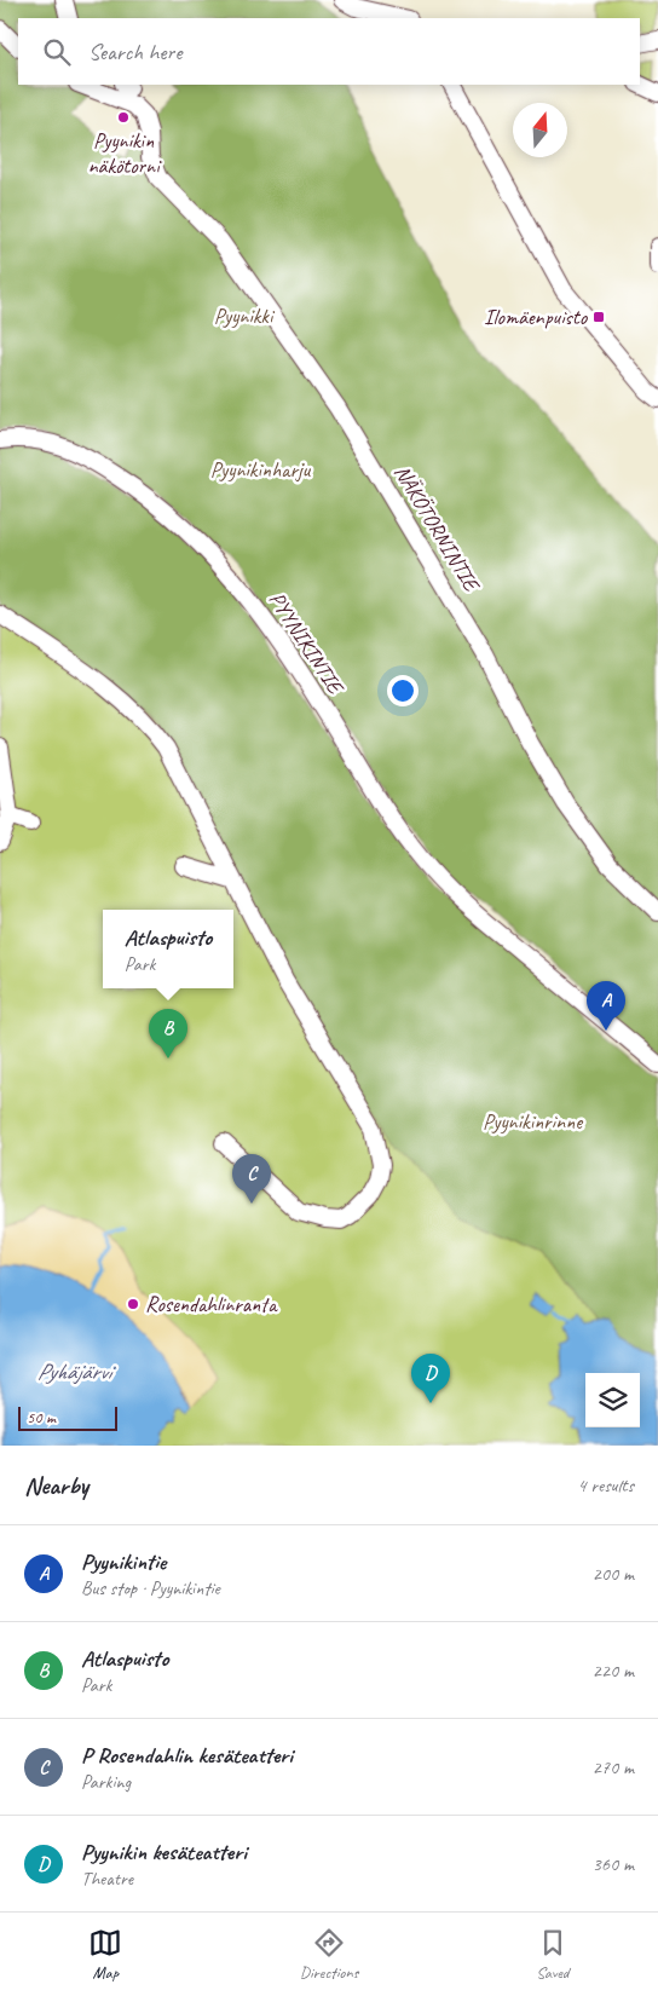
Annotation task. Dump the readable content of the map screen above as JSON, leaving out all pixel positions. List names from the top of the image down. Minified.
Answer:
{"streets":{"street":["NÄKÖTORNINTIE","PYYNIKINTIE"]},"water":["Pyhäjärvi"],"parks":["Pyynikki","Pyynikinharju","Pyynikinrinne"],"places":{"other":["Pyynikin näkötorni","Rosendahlinranta"],"transit":["Ilomäenpuisto"]},"scale_bar":"50 m","north":"top","page":{"search":"Search here","popup":["Atlaspuisto","Park"],"pins":["A","B","C","D"],"scale":"50 m","heading":["Nearby","4 results"],"list":[{"mark":"A","name":"Pyynikintie","note":"Bus stop · Pyynikintie","value":"200 m"},{"mark":"B","name":"Atlaspuisto","note":"Park","value":"220 m"},{"mark":"C","name":"P Rosendahlin kesäteatteri","note":"Parking","value":"270 m"},{"mark":"D","name":"Pyynikin kesäteatteri","note":"Theatre","value":"360 m"}],"nav":["Map","Directions","Saved"]}}
